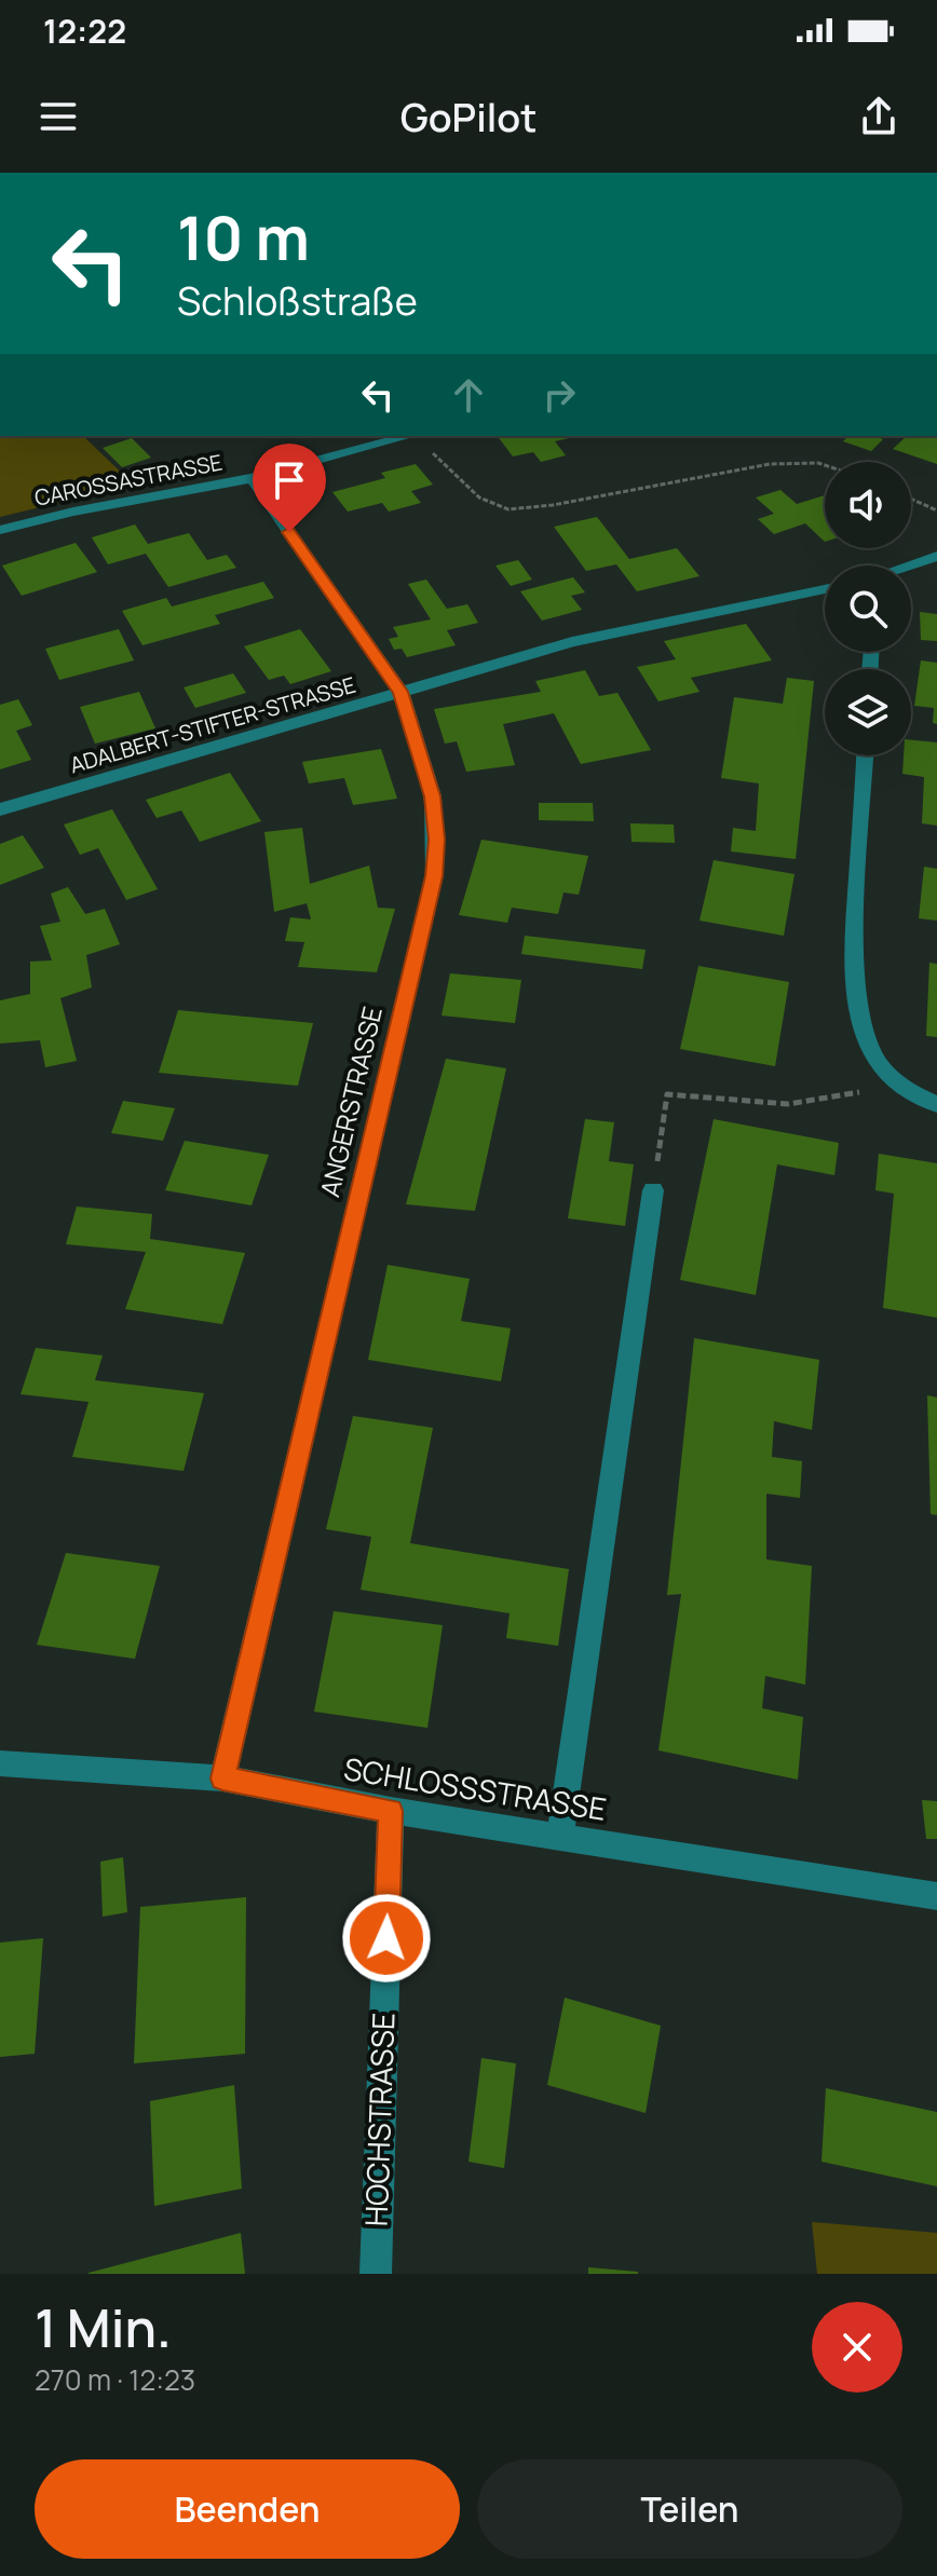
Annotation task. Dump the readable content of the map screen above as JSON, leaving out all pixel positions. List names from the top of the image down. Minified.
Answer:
{"streets":{"street":["CAROSSASTRASSE","ADALBERT-STIFTER-STRASSE","ANGERSTRASSE","SCHLOSSSTRASSE","HOCHSTRASSE"]},"crossings":[["CAROSSASTRASSE","ANGERSTRASSE"],["ADALBERT-STIFTER-STRASSE","ANGERSTRASSE"],["ANGERSTRASSE","SCHLOSSSTRASSE"],["SCHLOSSSTRASSE","HOCHSTRASSE"]],"page":{"status":"12:22","header":"GoPilot","turn":["10 m","Schloßstraße"],"heading":["1 Min.","270 m · 12:23"],"buttons":["Beenden","Teilen"]}}
